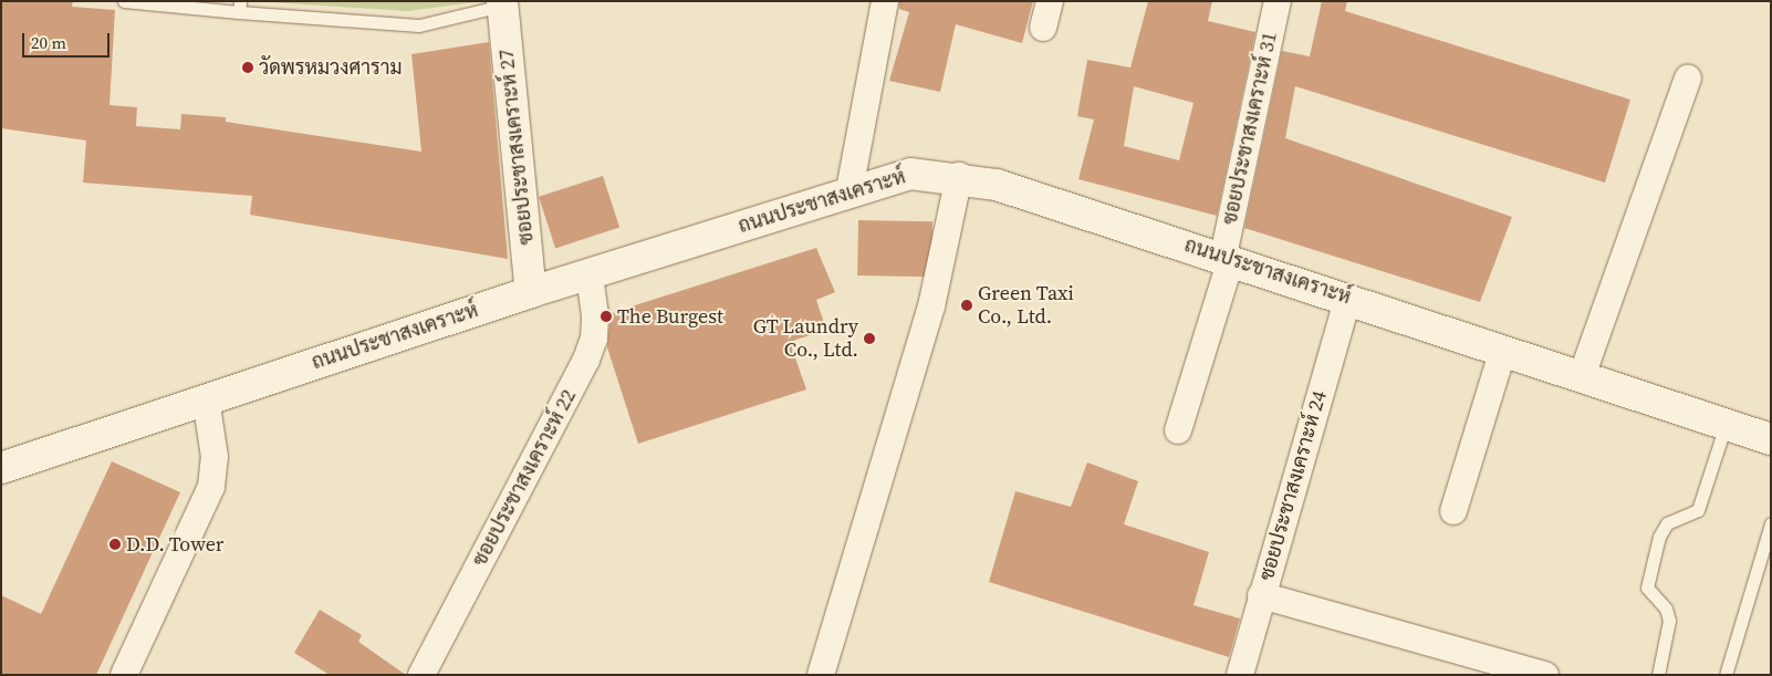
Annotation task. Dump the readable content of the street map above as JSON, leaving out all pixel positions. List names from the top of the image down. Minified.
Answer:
{"streets":{"main road":["ซอยประชาสงเคราะห์ 27","ถนนประชาสงเคราะห์"],"street":["ซอยประชาสงเคราะห์ 31","ซอยประชาสงเคราะห์ 22","ซอยประชาสงเคราะห์ 24"]},"crossings":[["ซอยประชาสงเคราะห์ 31","ถนนประชาสงเคราะห์"],["ซอยประชาสงเคราะห์ 27","ถนนประชาสงเคราะห์"],["ถนนประชาสงเคราะห์","ซอยประชาสงเคราะห์ 22"],["ถนนประชาสงเคราะห์","ซอยประชาสงเคราะห์ 24"]],"places":["วัดพรหมวงศาราม","Green Taxi Co., Ltd.","The Burgest","GT Laundry Co., Ltd.","D.D. Tower"],"scale_bar":"20 m"}
